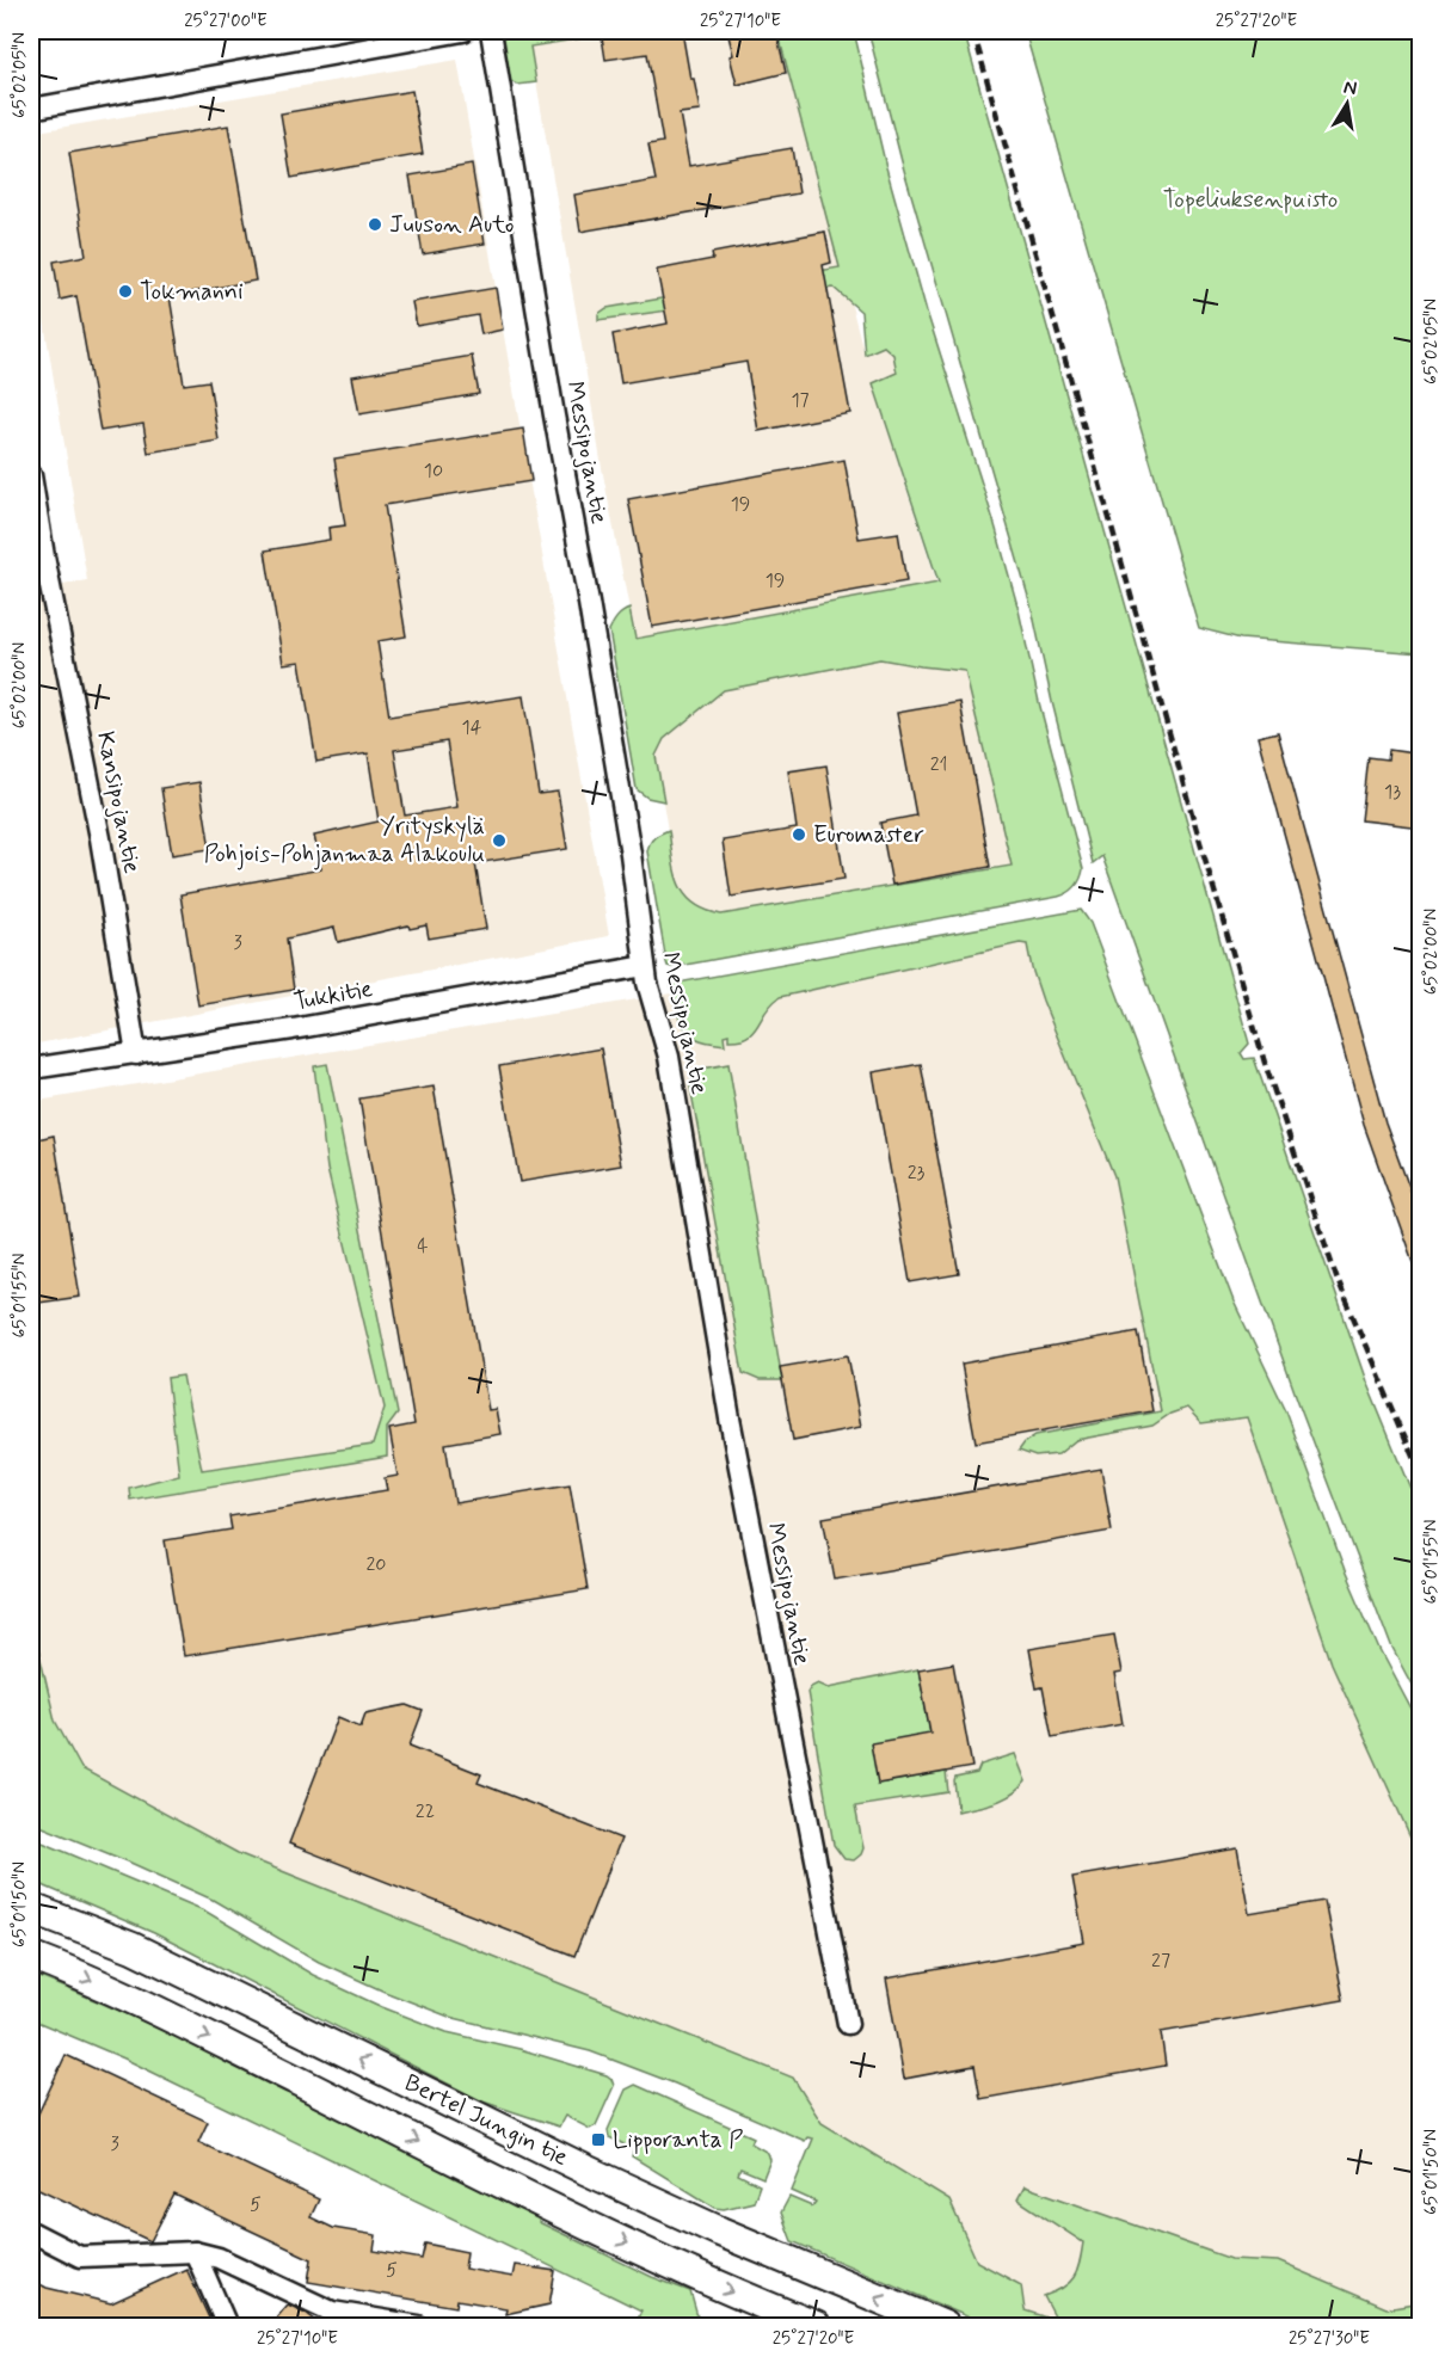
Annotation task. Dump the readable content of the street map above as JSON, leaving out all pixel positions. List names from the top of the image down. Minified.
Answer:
{"streets":{"main road":["Bertel Jungin tie"],"street":["Messipojantie","Kansipojantie","Tukkitie"]},"crossings":[["Messipojantie","Tukkitie"],["Kansipojantie","Tukkitie"]],"parks":["Topeliuksenpuisto"],"places":{"other":["Juuson Auto","Tokmanni","Euromaster","Yrityskylä Pohjois-Pohjanmaa Alakoulu"],"transit":["Lipporanta P"]},"house_numbers":["17","10","19","19","14","21","13","3","23","4","20","22","27","3","5","5"],"north":"top","coordinates":["25°27'00\"E","25°27'10\"E","25°27'20\"E","65°02'05\"N","65°02'00\"N","65°01'55\"N","65°01'50\"N","25°27'30\"E"]}
